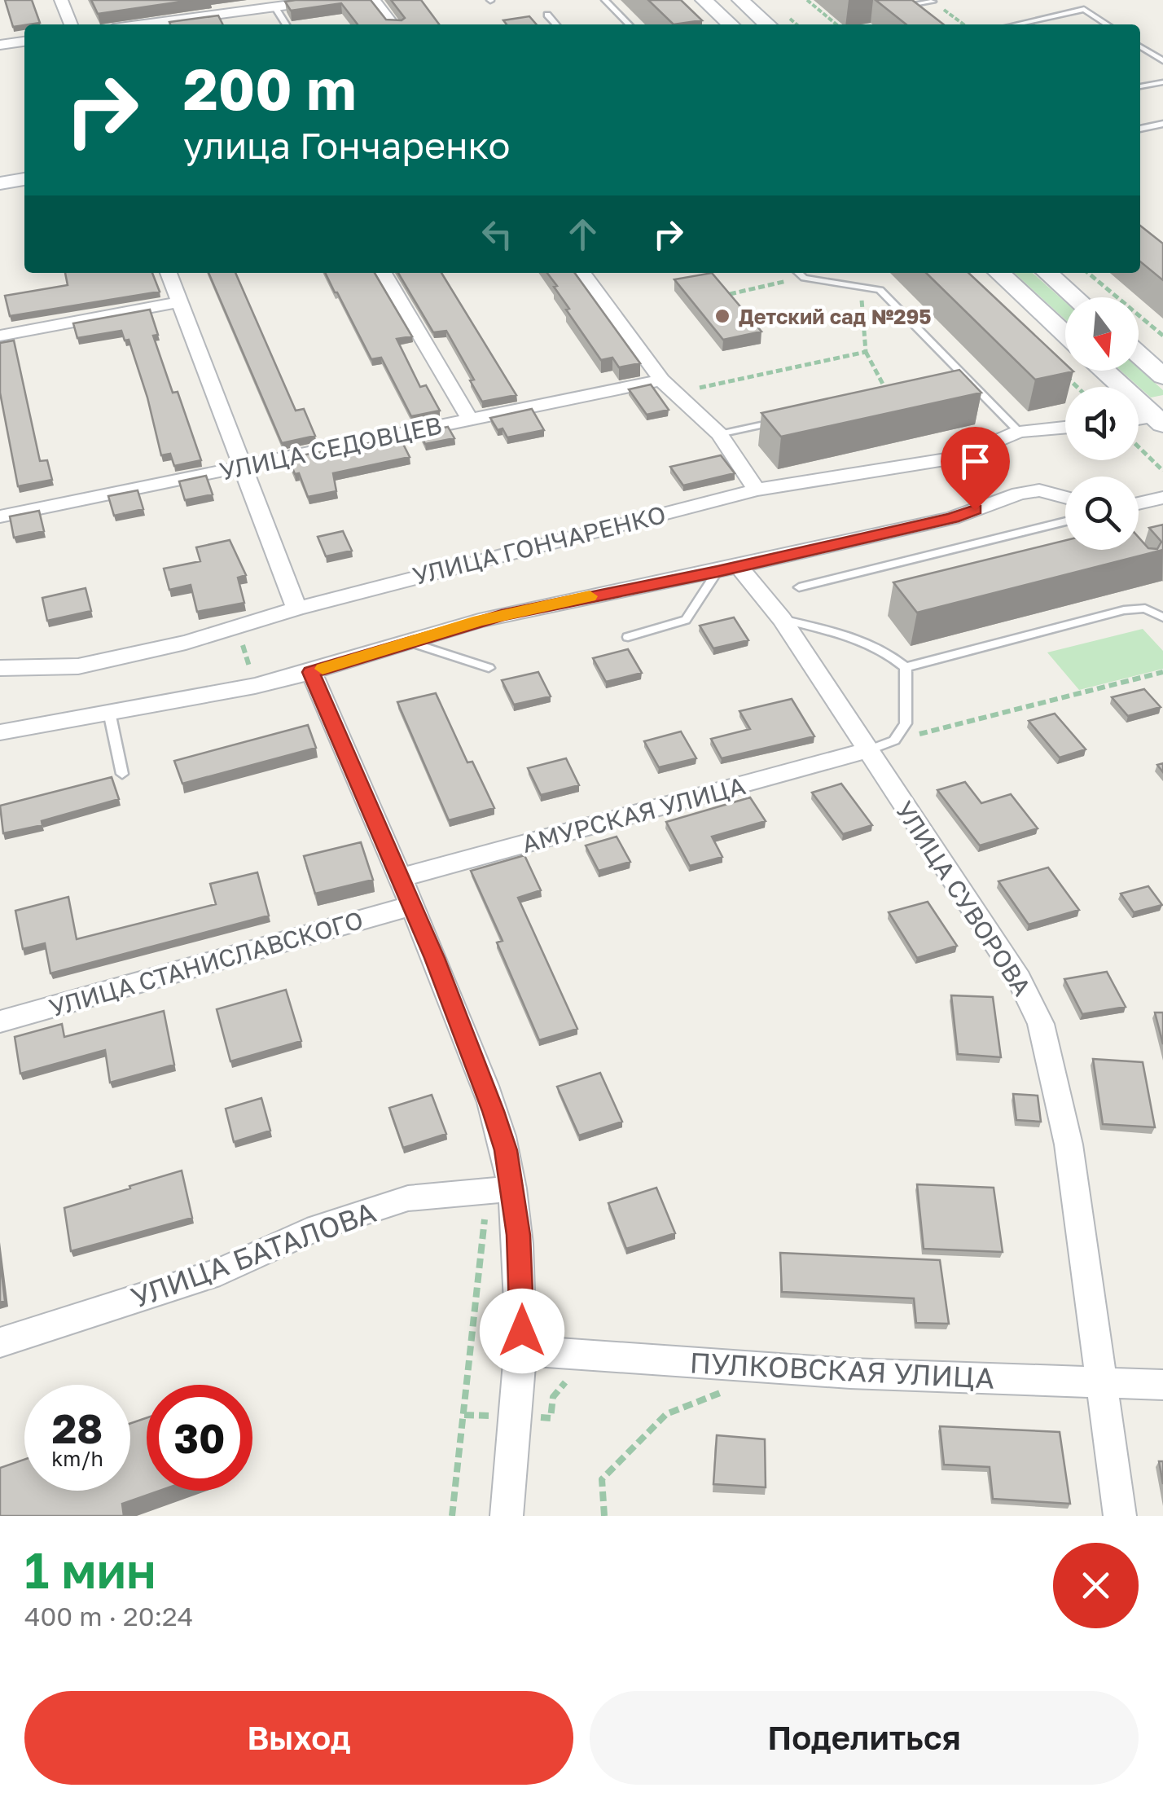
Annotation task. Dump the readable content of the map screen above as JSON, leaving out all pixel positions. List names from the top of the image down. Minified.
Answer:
{"streets":{"street":["УЛИЦА СЕДОВЦЕВ","УЛИЦА ГОНЧАРЕНКО","АМУРСКАЯ УЛИЦА","УЛИЦА СУВОРОВА","УЛИЦА СТАНИСЛАВСКОГО","УЛИЦА БАТАЛОВА","ПУЛКОВСКАЯ УЛИЦА"]},"crossings":[["АМУРСКАЯ УЛИЦА","УЛИЦА СУВОРОВА"],["УЛИЦА СУВОРОВА","ПУЛКОВСКАЯ УЛИЦА"]],"places":["Детский сад №295"],"north":"bottom","page":{"turn":["200 m","улица Гончаренко"],"speed":"28 km/h","limit":"30","heading":["1 мин","400 m · 20:24"],"buttons":["Выход","Поделиться"]}}
